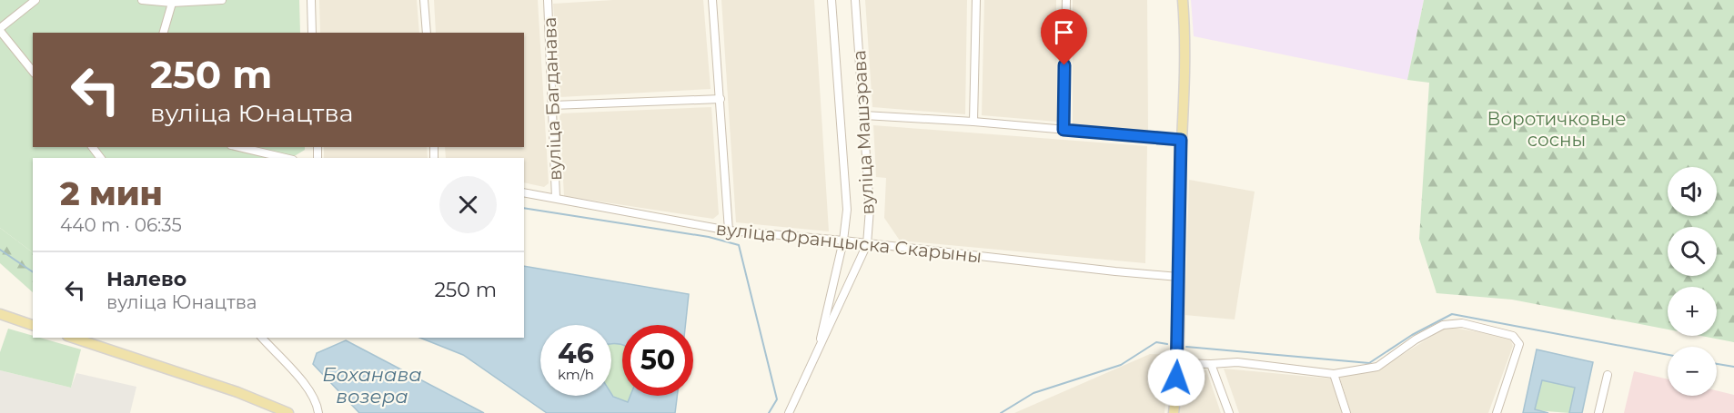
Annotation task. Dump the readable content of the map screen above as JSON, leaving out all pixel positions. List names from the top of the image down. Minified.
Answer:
{"streets":{"street":["вуліца Багданава","вуліца Машэрава","вуліца Францыска Скарыны"]},"crossings":[["вуліца Багданава","вуліца Францыска Скарыны"],["вуліца Машэрава","вуліца Францыска Скарыны"]],"water":["Боханава возера"],"parks":["Воротичковые сосны"],"page":{"turn":["250 m","вуліца Юнацтва"],"heading":["2 мин","440 m · 06:35"],"map_buttons":["+","−"],"list":[{"name":"Налево","note":"вуліца Юнацтва","value":"250 m"}],"speed":"46 km/h","limit":"50"}}
